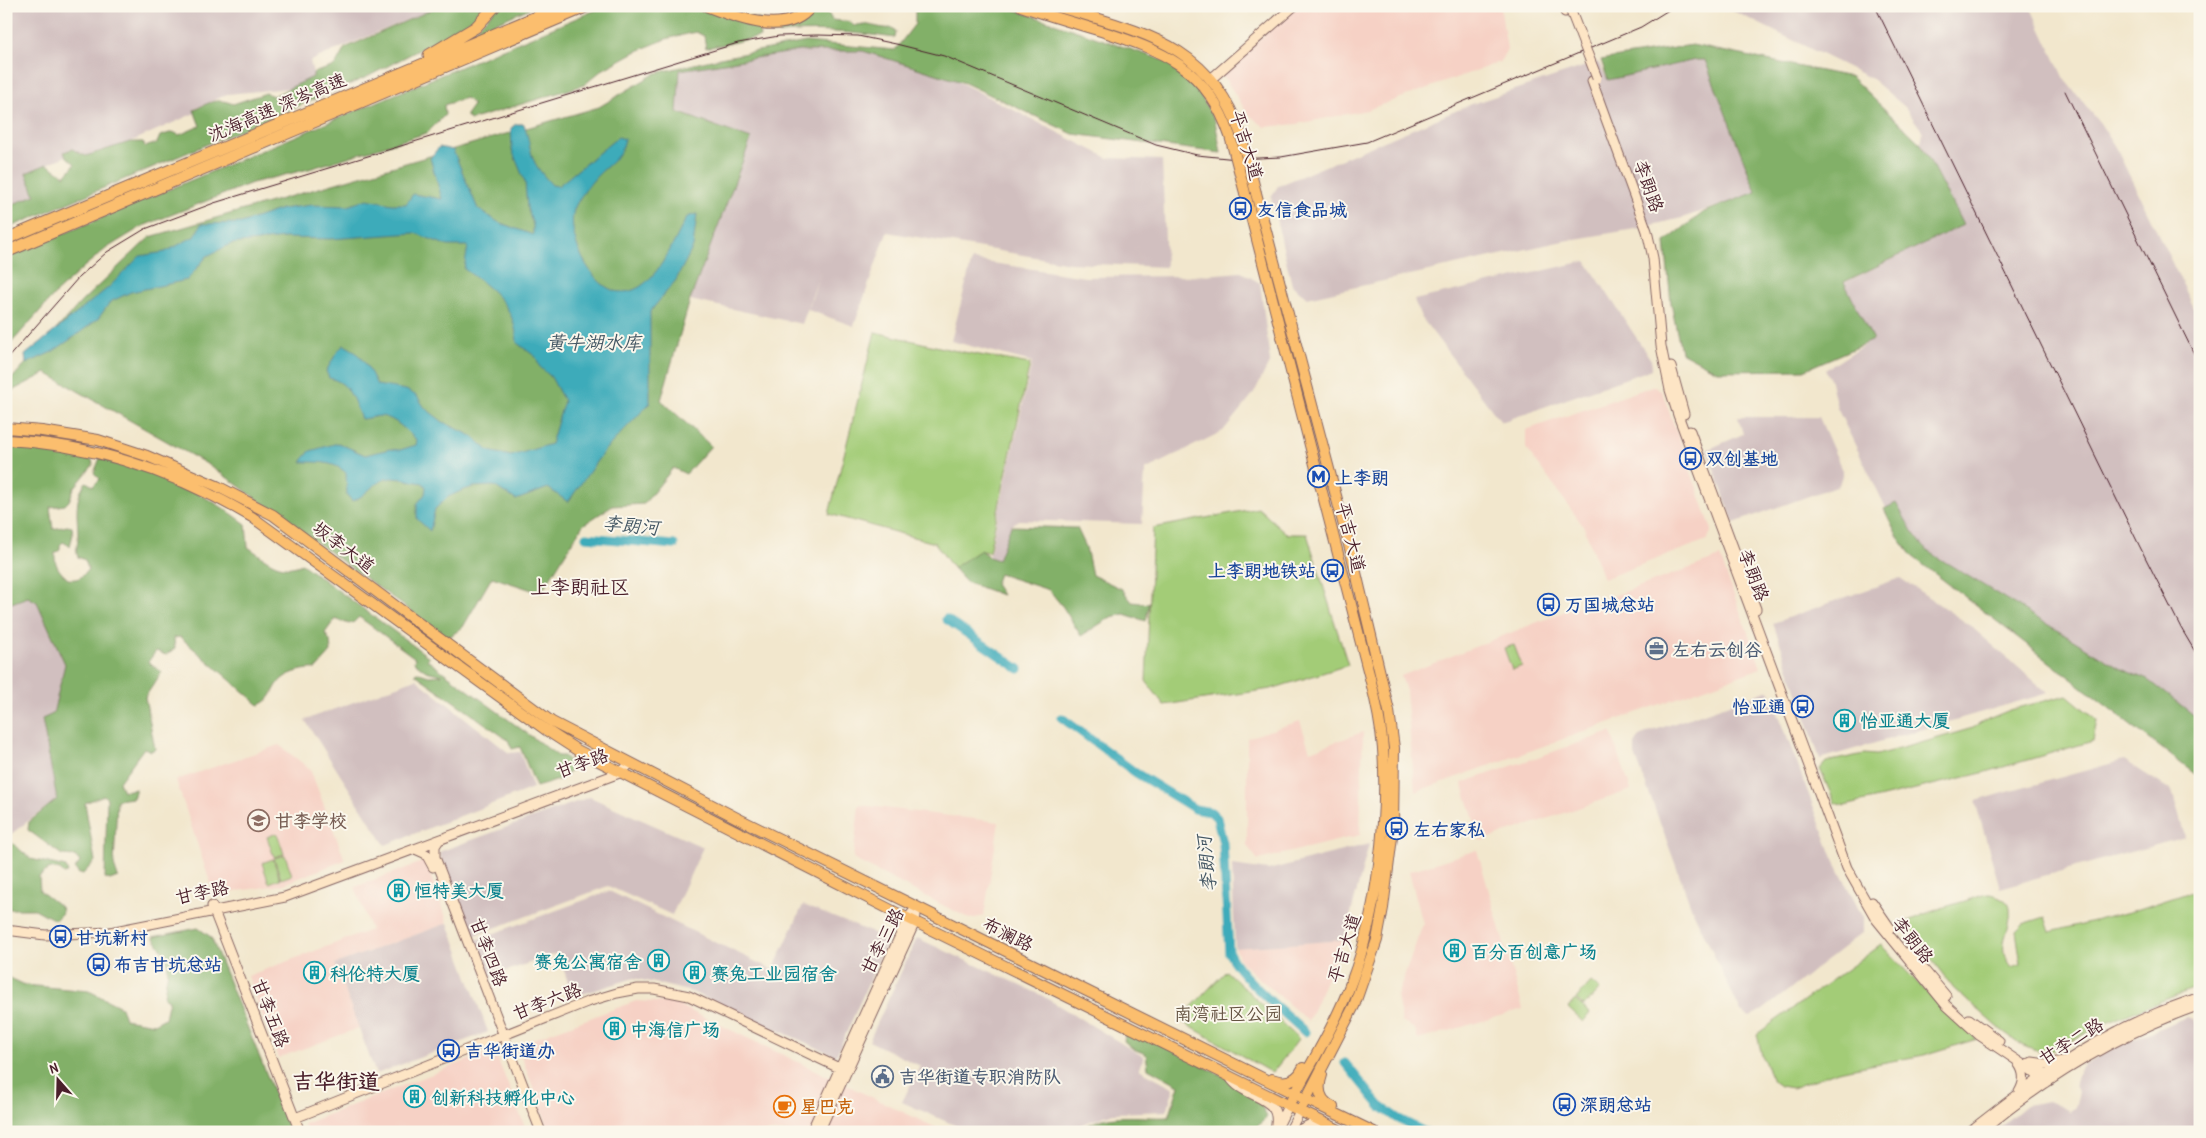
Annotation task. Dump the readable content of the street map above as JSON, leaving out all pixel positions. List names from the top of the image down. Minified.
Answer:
{"streets":{"highway":["沈海高速 深岑高速"],"main road":["平吉大道","坂李大道","布澜路"],"street":["李朗路","甘李路","甘李三路","甘李四路","甘李六路","甘李五路","甘李二路"]},"crossings":[["平吉大道","布澜路"],["李朗路","甘李二路"],["坂李大道","甘李路"],["坂李大道","布澜路"],["甘李路","布澜路"],["甘李路","甘李四路"],["甘李路","甘李五路"],["布澜路","甘李三路"],["甘李四路","甘李六路"],["甘李六路","甘李五路"]],"districts":["上李朗社区","吉华街道"],"water":["黄牛湖水库","李朗河"],"parks":["南湾社区公园"],"places":{"bus stop":["友信食品城","双创基地","上李朗地铁站","万国城总站","怡亚通","左右家私","甘坑新村","布吉甘坑总站","吉华街道办","深朗总站"],"metro station":["上李朗"],"office":["左右云创谷"],"building":["怡亚通大厦","恒特美大厦","百分百创意广场","赛兔公寓宿舍","科伦特大厦","赛兔工业园宿舍","中海信广场","创新科技孵化中心"],"school or university":["甘李学校"],"public building":["吉华街道专职消防队"],"cafe":["星巴克"]},"north":"top"}
